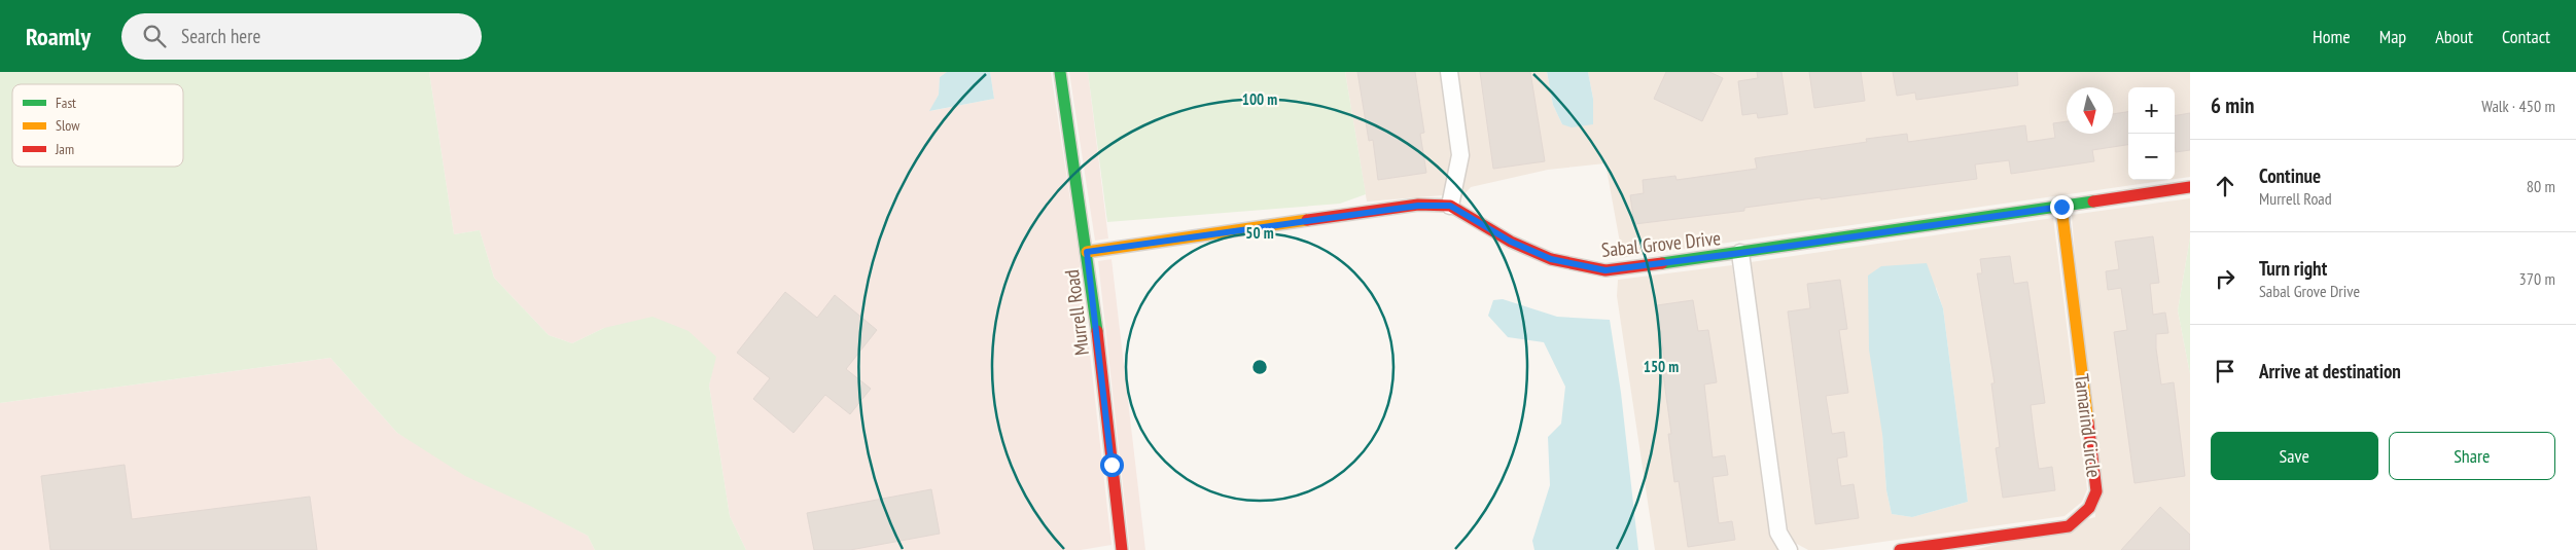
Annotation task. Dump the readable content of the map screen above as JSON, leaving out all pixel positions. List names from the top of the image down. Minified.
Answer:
{"streets":{"street":["Sabal Grove Drive","Murrell Road","Tamarind Circle"]},"crossings":[["Sabal Grove Drive","Tamarind Circle"]],"legend":["Fast","Slow","Jam"],"north":"bottom","page":{"header":"Roamly","search":"Search here","nav":["Home","Map","About","Contact"],"heading":["6 min","Walk · 450 m"],"map_buttons":["+","−"],"list":[["Continue","Murrell Road","80 m"],["Turn right","Sabal Grove Drive","370 m"],"Arrive at destination"],"buttons":["Save","Share"]},"rings":["100 m","50 m","150 m"]}
